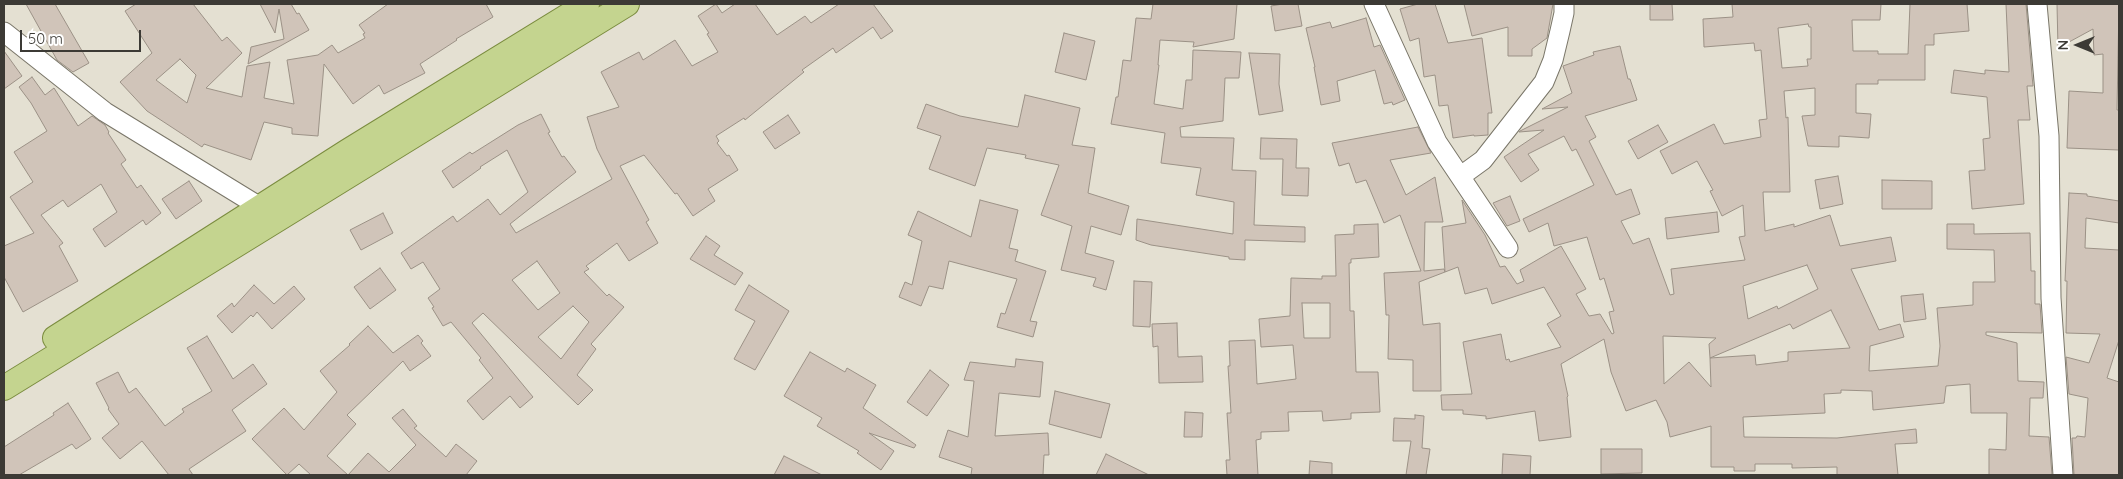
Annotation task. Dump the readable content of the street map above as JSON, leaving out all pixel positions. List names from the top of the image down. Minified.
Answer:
{"scale_bar":"50 m","north":"left"}
